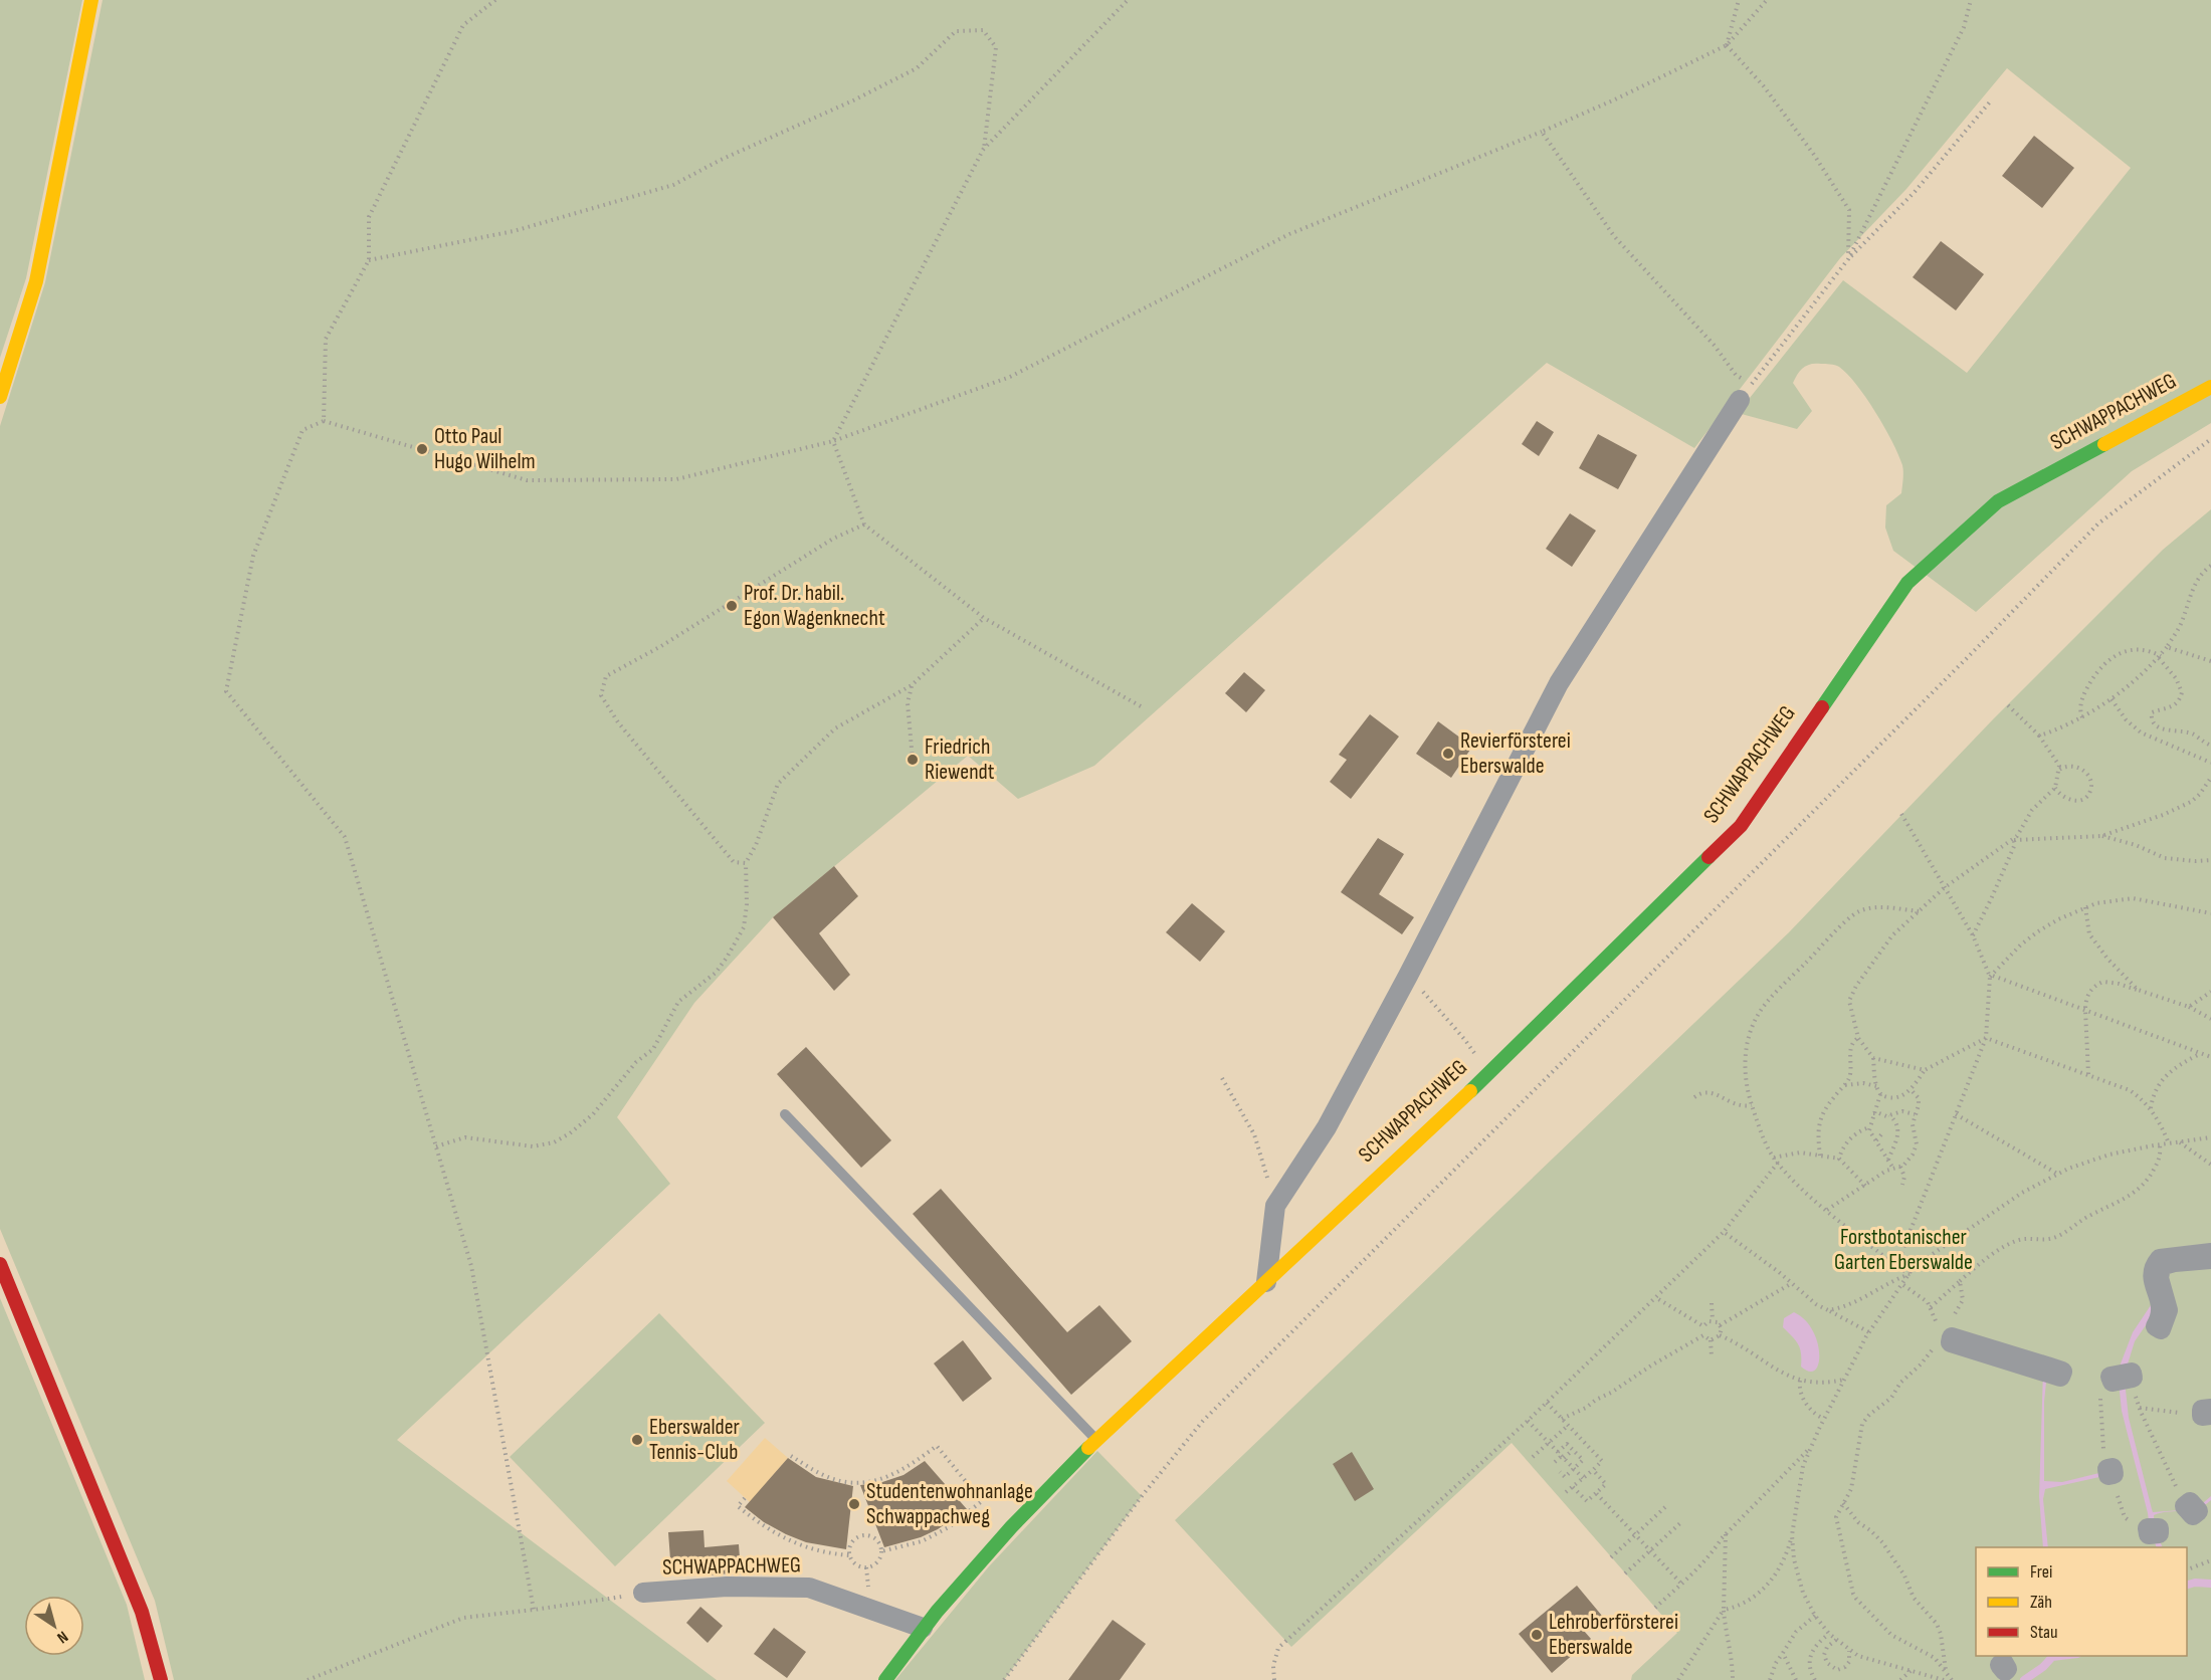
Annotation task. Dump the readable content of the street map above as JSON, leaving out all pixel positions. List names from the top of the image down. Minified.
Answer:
{"streets":{"street":["SCHWAPPACHWEG"]},"parks":["Forstbotanischer Garten Eberswalde"],"places":["Otto Paul Hugo Wilhelm","Prof. Dr. habil. Egon Wagenknecht","Revierförsterei Eberswalde","Friedrich Riewendt","Eberswalder Tennis-Club","Studentenwohnanlage Schwappachweg","Lehroberförsterei Eberswalde"],"legend":["Frei","Zäh","Stau"],"north":"bottom right"}
